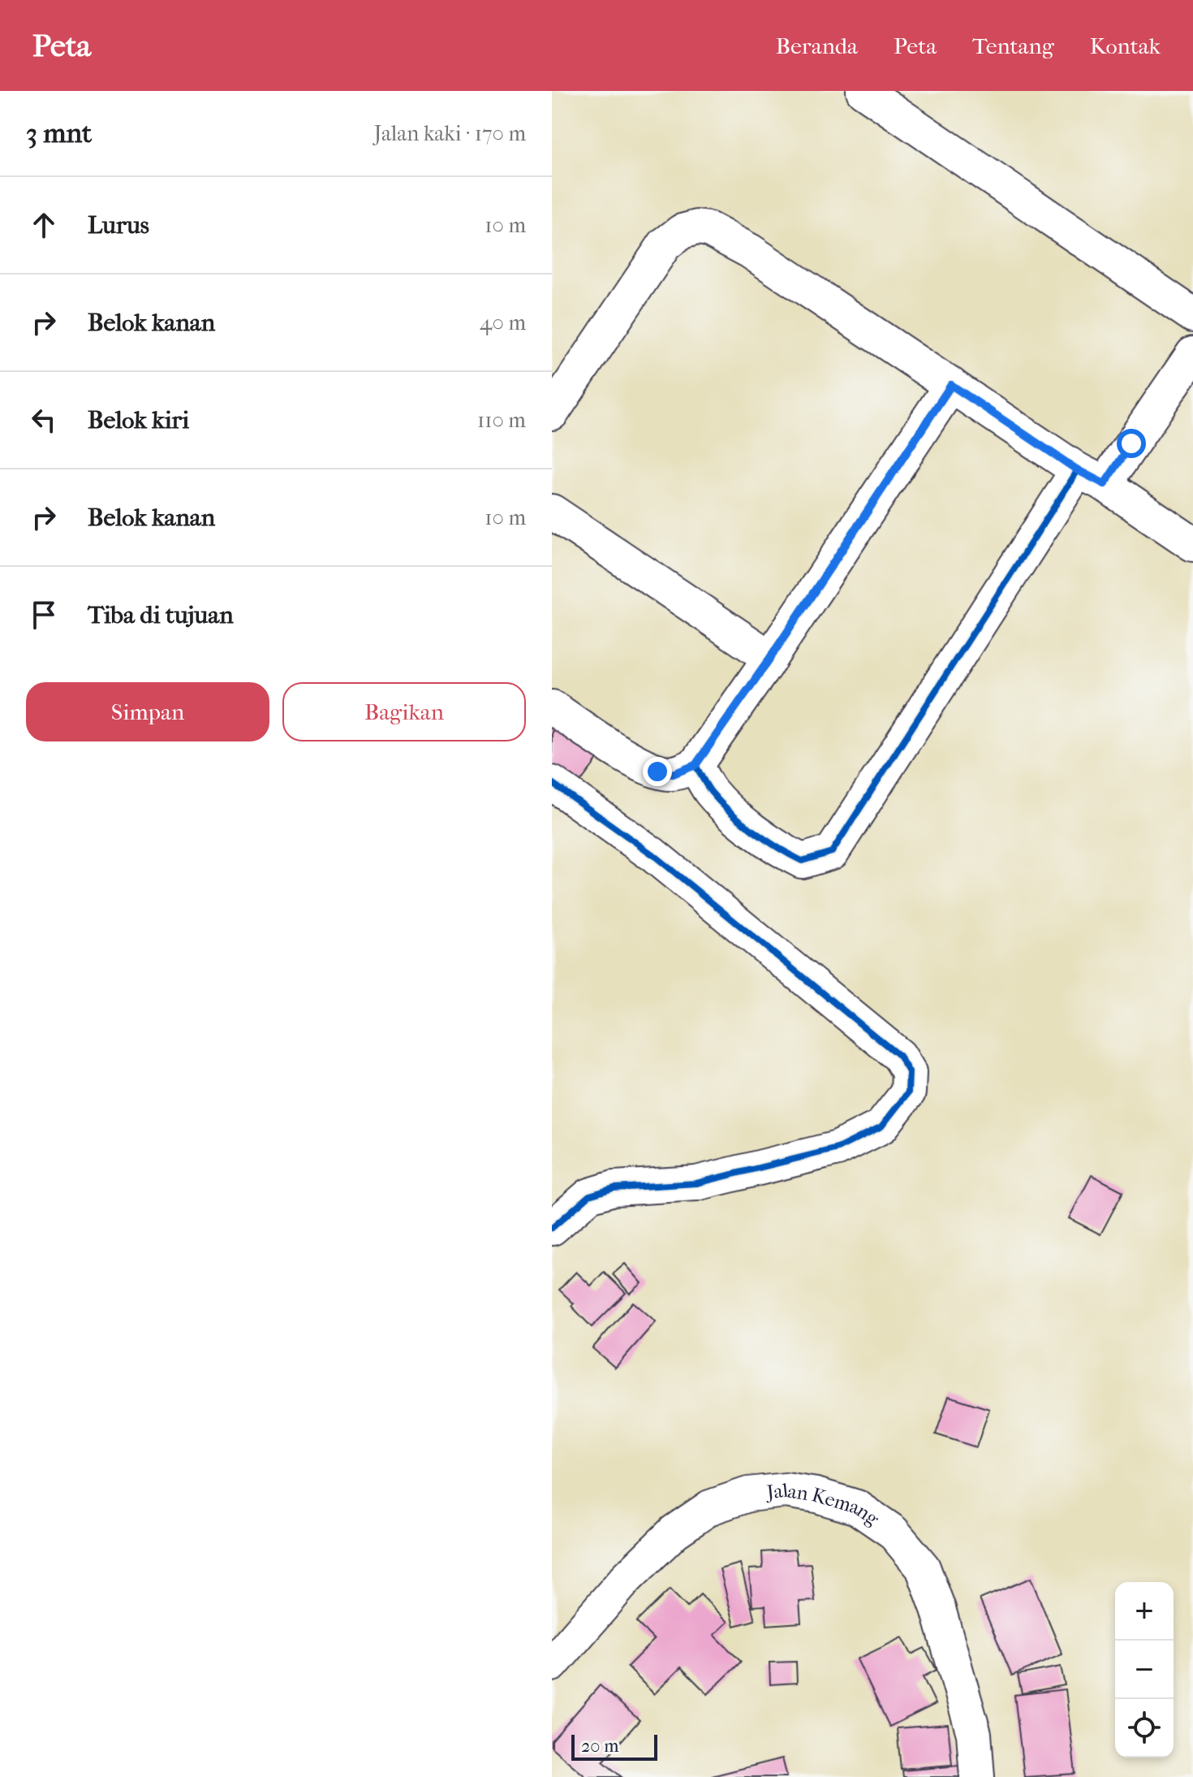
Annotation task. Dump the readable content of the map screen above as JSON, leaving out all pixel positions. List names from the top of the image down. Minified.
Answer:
{"streets":{"street":["Jalan Kemang"]},"scale_bar":"20 m","page":{"header":"Peta","nav":["Beranda","Peta","Tentang","Kontak"],"heading":["3 mnt","Jalan kaki · 170 m"],"list":[["Lurus","10 m"],["Belok kanan","40 m"],["Belok kiri","110 m"],["Belok kanan","10 m"],"Tiba di tujuan"],"buttons":["Simpan","Bagikan"],"map_buttons":["+","−"],"scale":"20 m"}}
